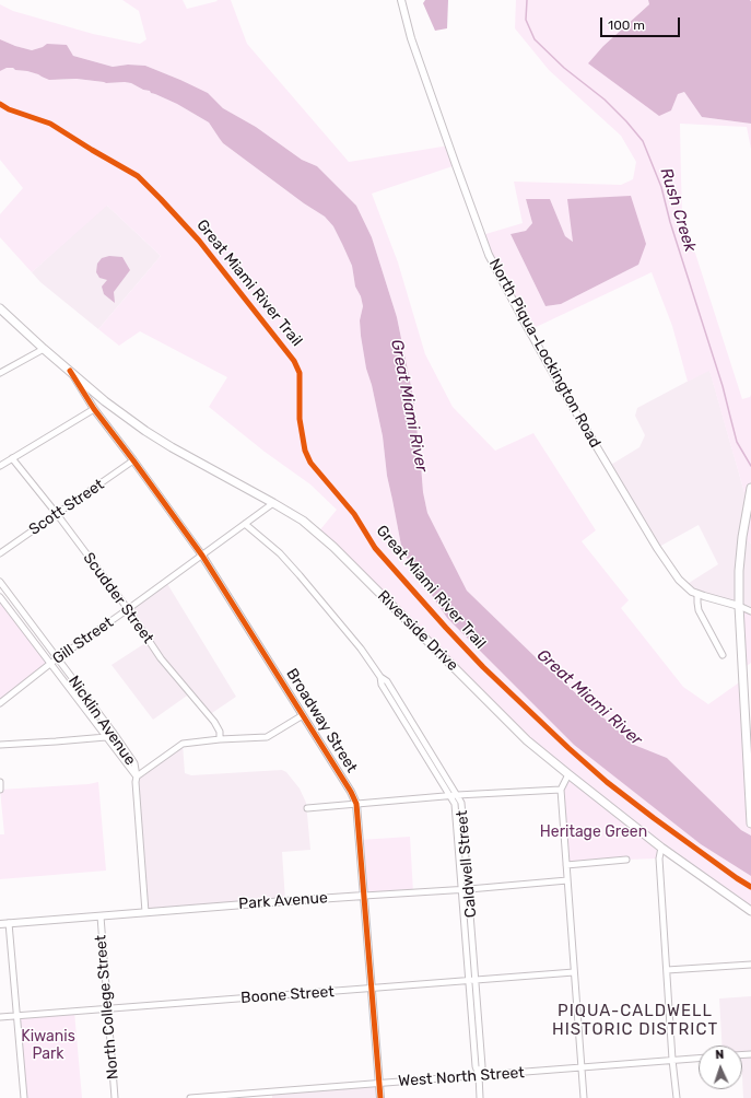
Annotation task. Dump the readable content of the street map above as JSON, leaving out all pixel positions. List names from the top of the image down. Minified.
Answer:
{"streets":{"main road":["Riverside Drive"],"street":["North Piqua–Lockington Road","Scott Street","Scudder Street","Gill Street","Nicklin Avenue","Broadway Street","Caldwell Street","Park Avenue","Boone Street","North College Street","West North Street"],"cycle path":["Great Miami River Trail"]},"crossings":[["Scott Street","Scudder Street"],["Scott Street","Broadway Street"],["Scudder Street","Gill Street"],["Riverside Drive","Gill Street"],["Riverside Drive","Broadway Street"],["Gill Street","Nicklin Avenue"],["Gill Street","Broadway Street"],["Gill Street","Caldwell Street"],["Nicklin Avenue","Park Avenue"],["Broadway Street","Park Avenue"],["Broadway Street","Boone Street"],["Broadway Street","West North Street"],["Caldwell Street","Park Avenue"],["Caldwell Street","Boone Street"],["Caldwell Street","West North Street"],["Park Avenue","North College Street"],["Boone Street","North College Street"]],"districts":["PIQUA-CALDWELL HISTORIC DISTRICT"],"water":["Rush Creek","Great Miami River"],"parks":["Heritage Green","Kiwanis Park"],"scale_bar":"100 m","north":"top"}
